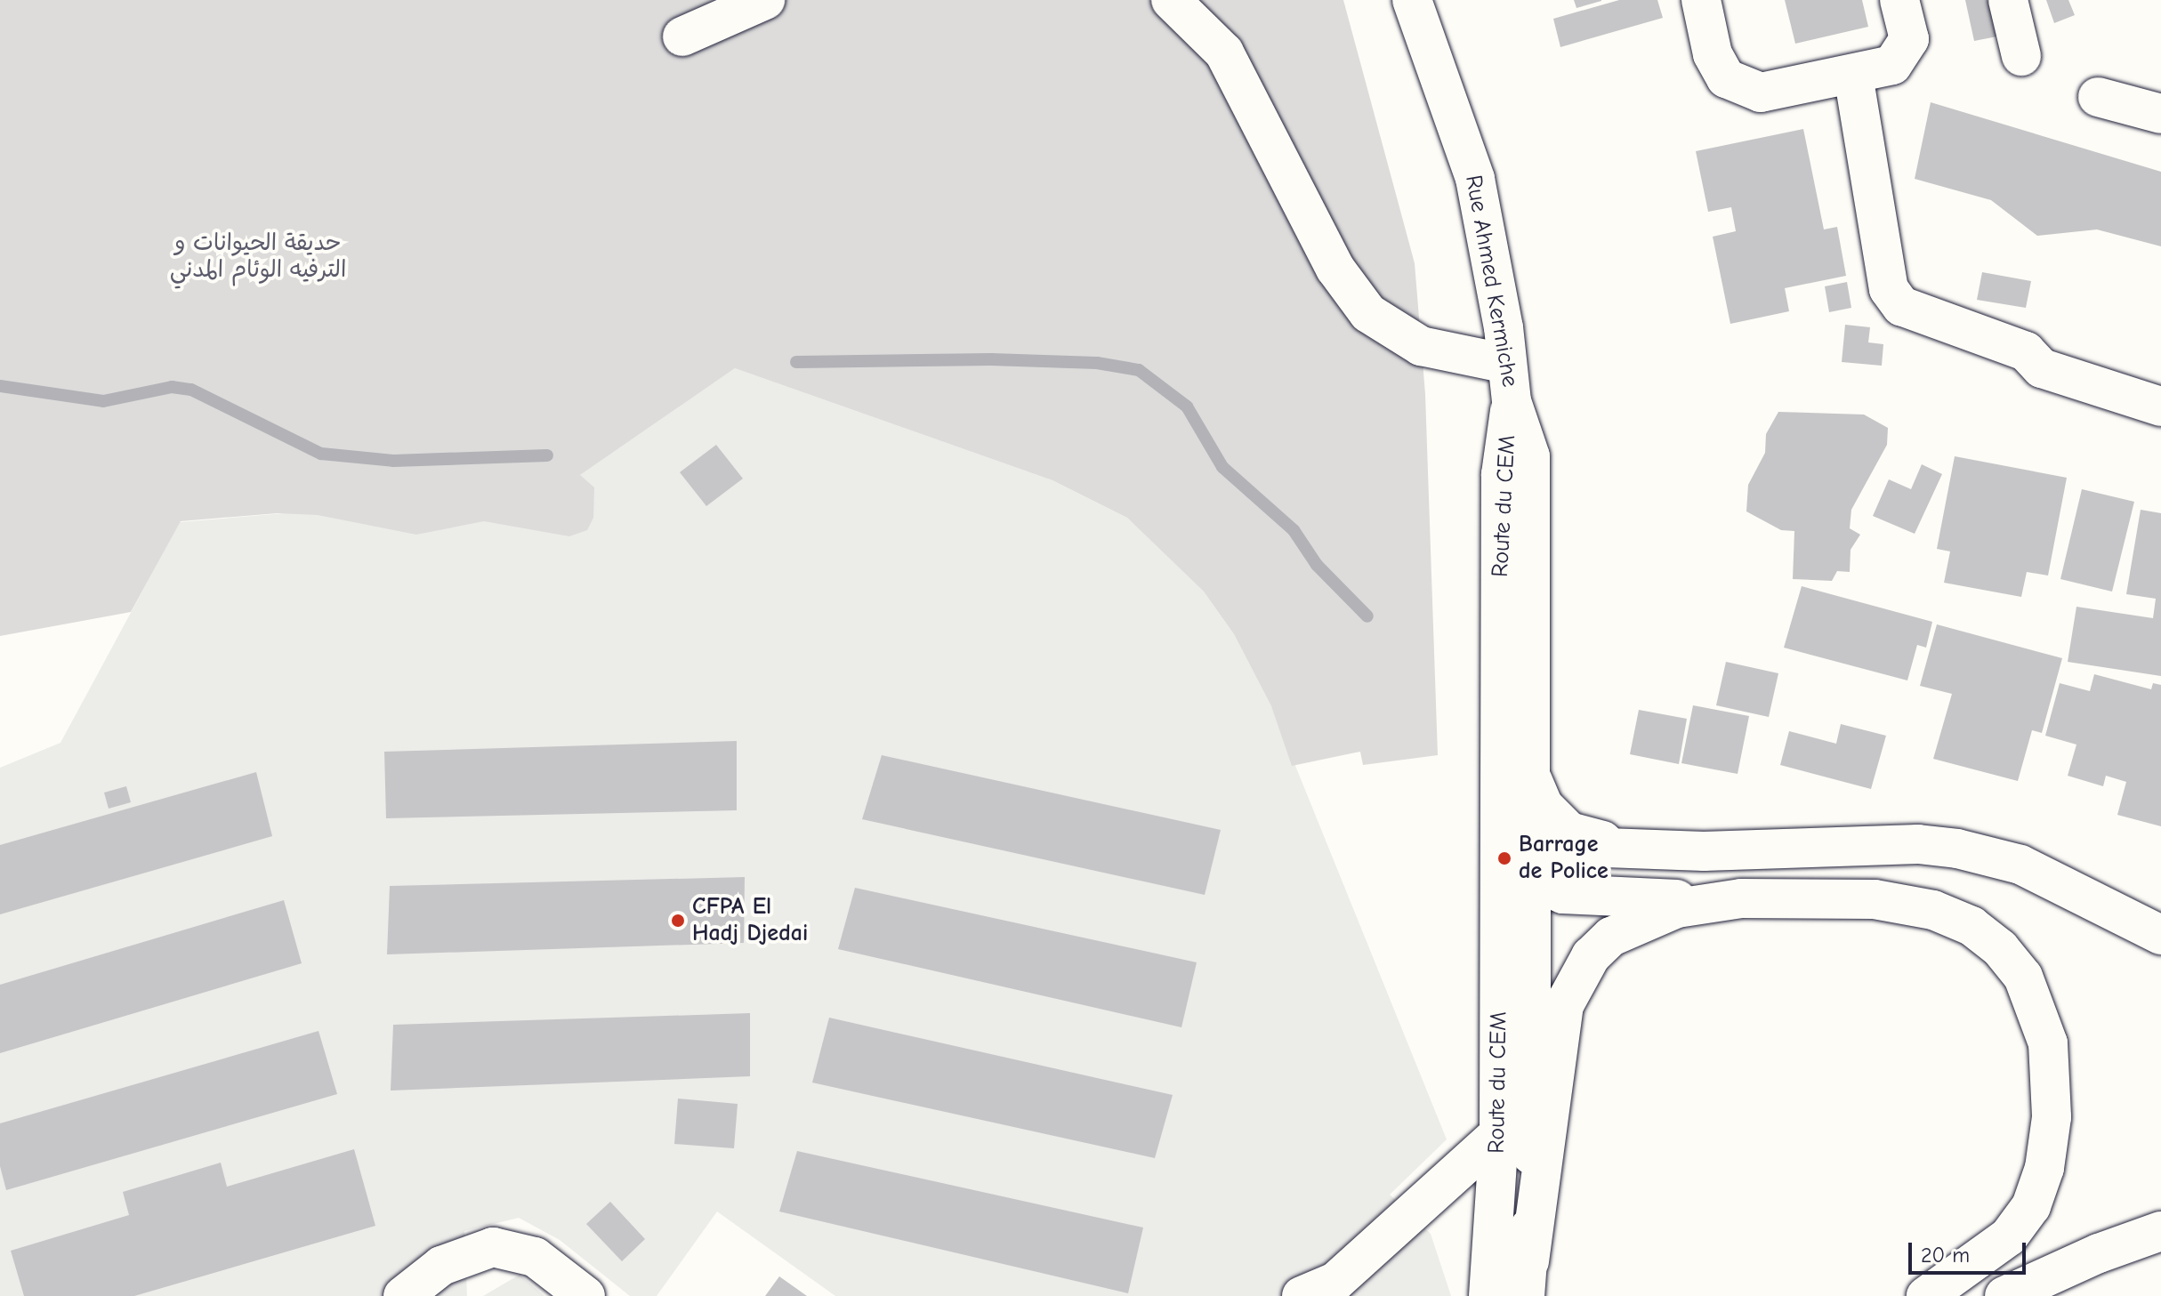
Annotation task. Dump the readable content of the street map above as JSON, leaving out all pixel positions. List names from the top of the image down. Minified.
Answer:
{"streets":{"main road":["Rue Ahmed Kermiche","Route du CEM"]},"crossings":[["Rue Ahmed Kermiche","Route du CEM"]],"parks":["حديقة الحيوانات و الترفيه الوئام المدني"],"places":["Barrage de Police","CFPA El Hadj Djedai"],"scale_bar":"20 m"}
